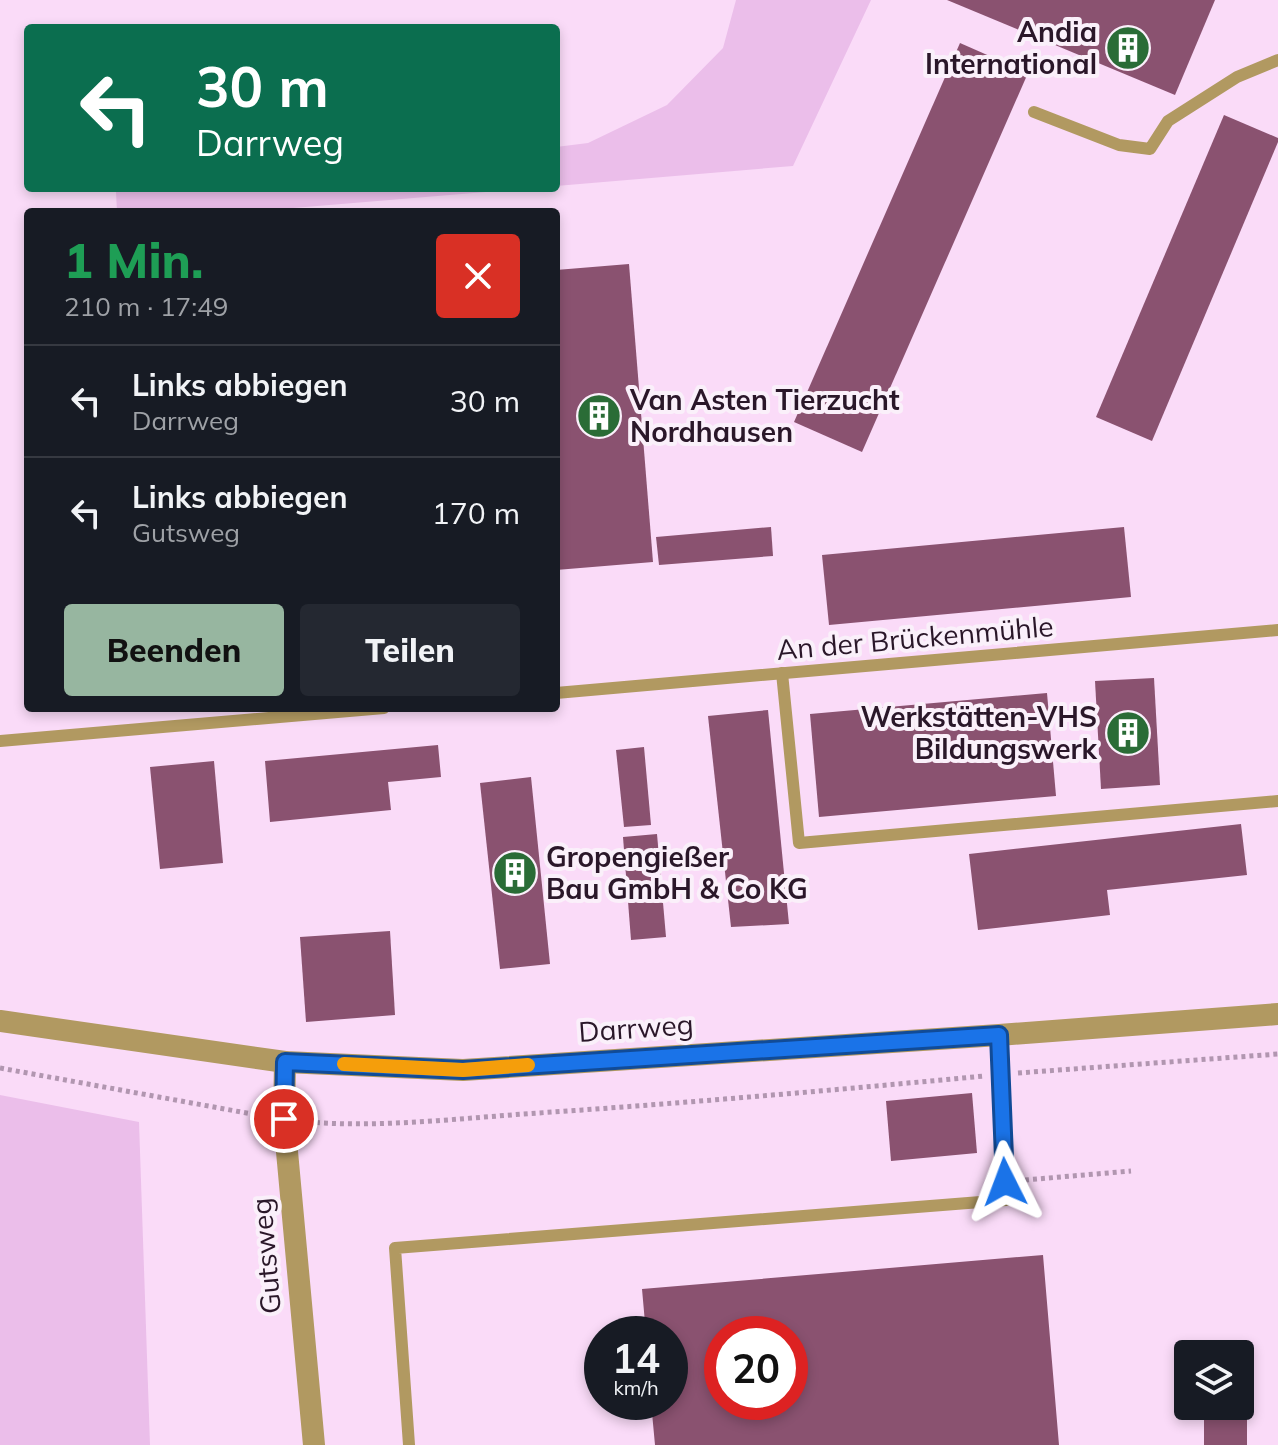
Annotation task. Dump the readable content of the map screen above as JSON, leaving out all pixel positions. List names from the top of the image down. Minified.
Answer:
{"streets":{"street":["Darrweg","Gutsweg"],"lane":["An der Brückenmühle"]},"crossings":[["Darrweg","Gutsweg"]],"places":{"building":["Andia International","Van Asten Tierzucht Nordhausen","Werkstätten-VHS Bildungswerk","Gropengießer Bau GmbH & Co KG"]},"page":{"turn":["30 m","Darrweg"],"heading":["1 Min.","210 m · 17:49"],"list":[{"name":"Links abbiegen","note":"Darrweg","value":"30 m"},{"name":"Links abbiegen","note":"Gutsweg","value":"170 m"}],"buttons":["Beenden","Teilen"],"speed":"14 km/h","limit":"20"}}
